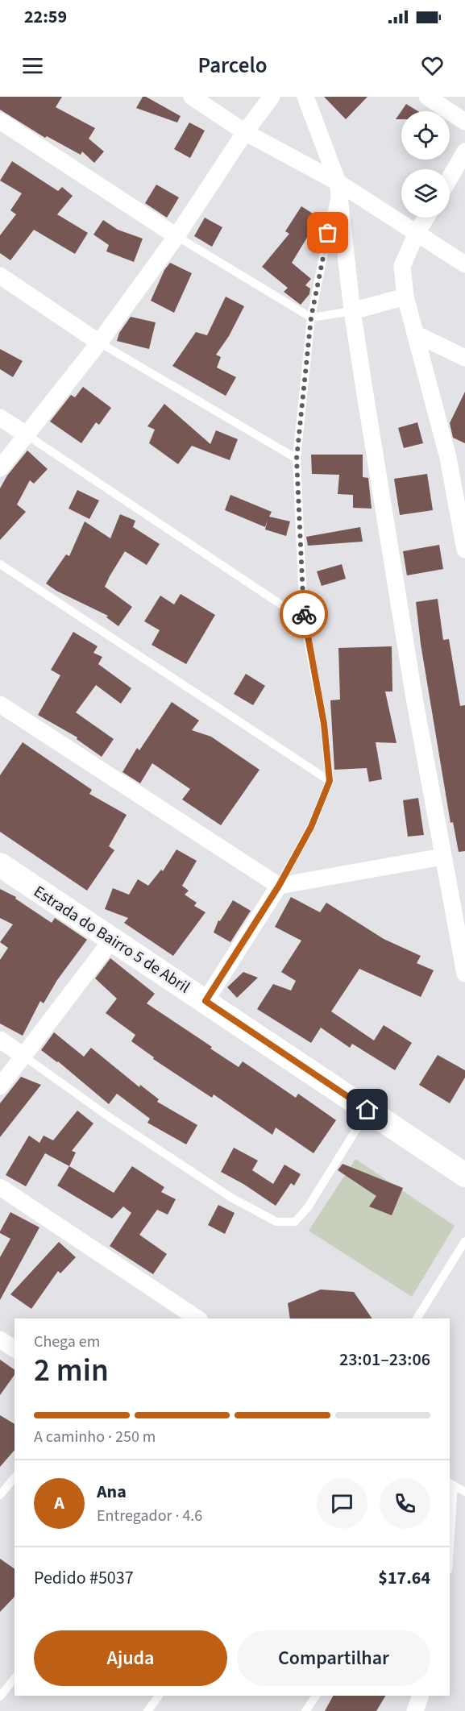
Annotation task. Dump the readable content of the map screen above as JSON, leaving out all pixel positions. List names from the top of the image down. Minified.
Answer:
{"streets":{"street":["Estrada do Bairro 5 de Abril"]},"page":{"status":"22:59","header":"Parcelo","heading":["2 min","Chega em","23:01–23:06"],"panel":["Ana","Entregador · 4.6","Pedido #5037","$17.64"],"bar":"A caminho · 250 m","round":"A","buttons":["Ajuda","Compartilhar"]}}
